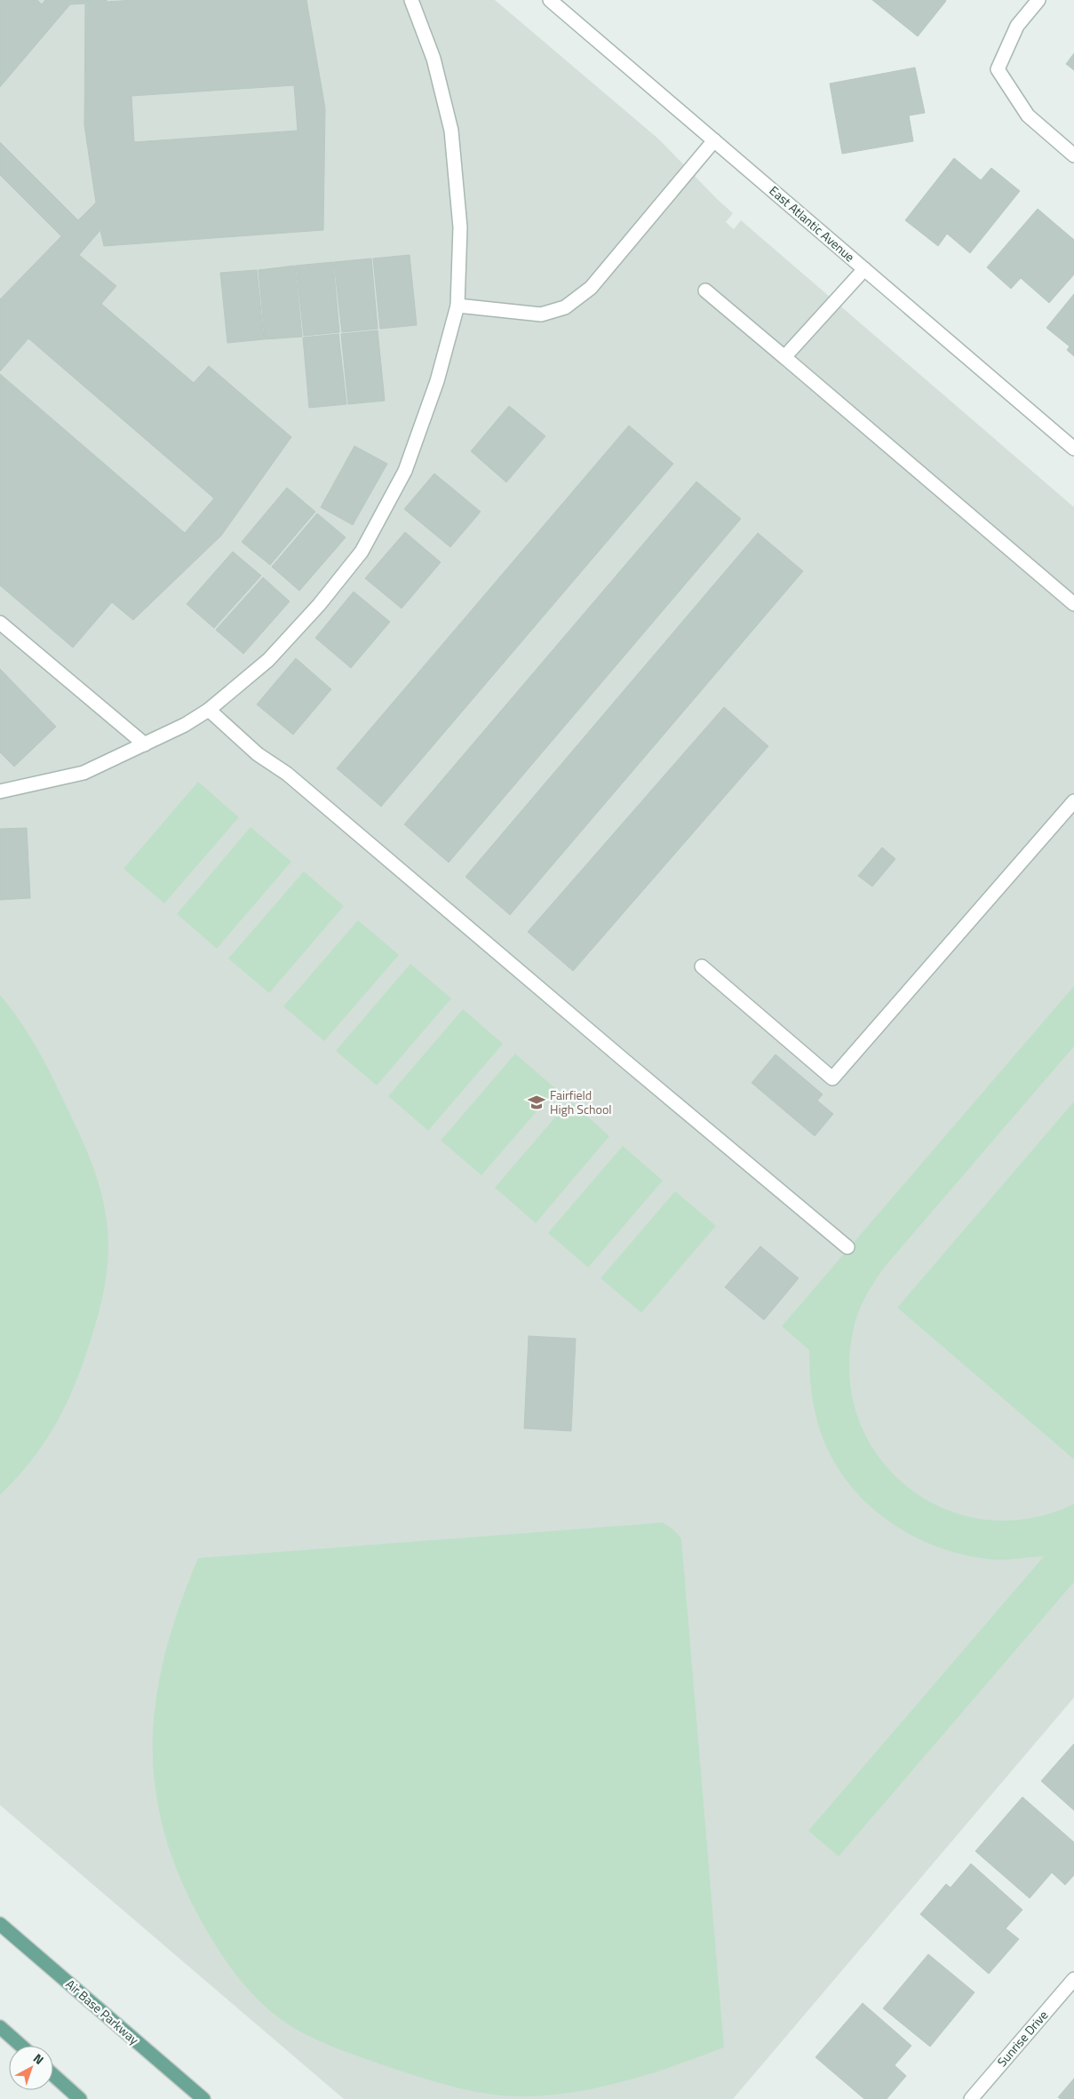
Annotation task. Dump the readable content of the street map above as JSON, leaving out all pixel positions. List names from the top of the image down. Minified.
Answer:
{"streets":{"main road":["Air Base Parkway"],"street":["East Atlantic Avenue","Sunrise Drive"]},"places":{"school or university":["Fairfield High School"]},"north":"top right"}
